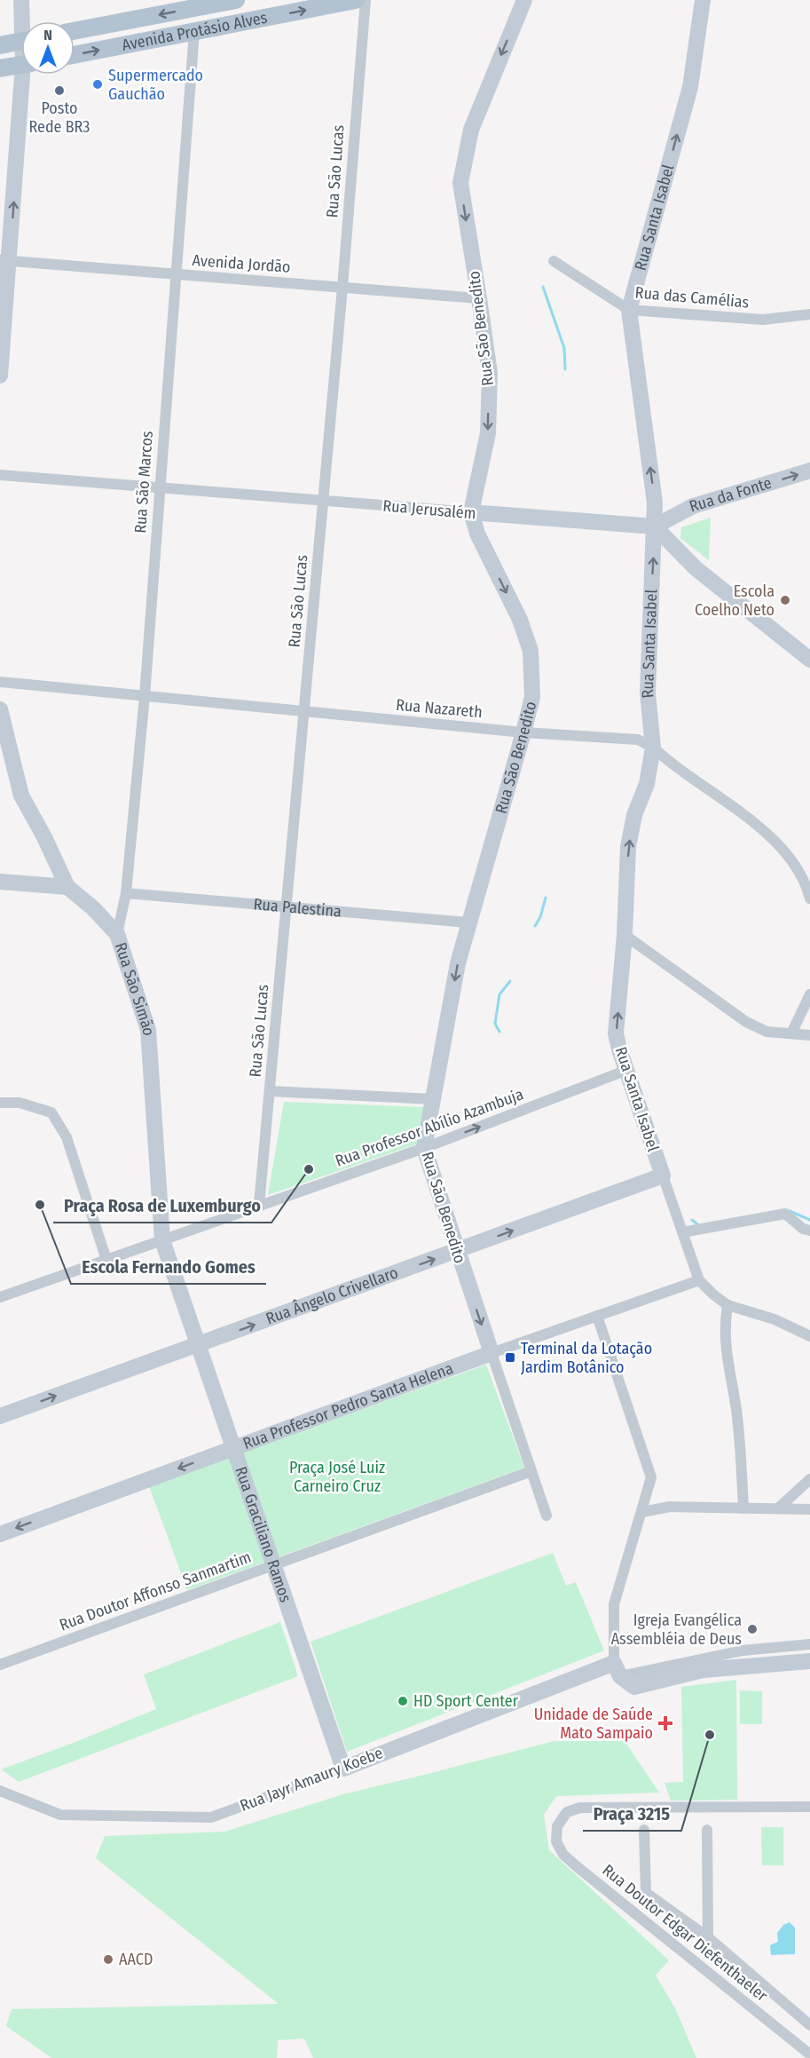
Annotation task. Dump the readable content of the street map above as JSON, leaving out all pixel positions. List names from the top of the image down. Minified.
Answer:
{"streets":{"main road":["Avenida Protásio Alves"],"street":["Rua São Lucas","Rua Santa Isabel","Avenida Jordão","Rua das Camélias","Rua São Benedito","Rua São Marcos","Rua da Fonte","Rua Jerusalém","Rua Nazareth","Rua Palestina","Rua São Simão","Rua Professor Abílio Azambuja","Rua Ângelo Crivellaro","Rua Professor Pedro Santa Helena","Rua Graciliano Ramos","Rua Doutor Affonso Sanmartim","Rua Jayr Amaury Koebe","Rua Doutor Edgar Diefenthaeler"]},"crossings":[["Avenida Protásio Alves","Rua São Marcos"],["Rua São Lucas","Avenida Jordão"],["Rua São Lucas","Rua Jerusalém"],["Rua São Lucas","Rua Nazareth"],["Rua São Lucas","Rua Palestina"],["Rua São Lucas","Rua Professor Abílio Azambuja"],["Rua Santa Isabel","Rua das Camélias"],["Rua Santa Isabel","Rua da Fonte"],["Rua Santa Isabel","Rua Jerusalém"],["Rua Santa Isabel","Rua Nazareth"],["Rua Santa Isabel","Rua Professor Abílio Azambuja"],["Rua Santa Isabel","Rua Ângelo Crivellaro"],["Rua Santa Isabel","Rua Professor Pedro Santa Helena"],["Avenida Jordão","Rua São Benedito"],["Avenida Jordão","Rua São Marcos"],["Rua São Benedito","Rua Jerusalém"],["Rua São Benedito","Rua Nazareth"],["Rua São Benedito","Rua Palestina"],["Rua São Benedito","Rua Professor Abílio Azambuja"],["Rua São Benedito","Rua Ângelo Crivellaro"],["Rua São Benedito","Rua Professor Pedro Santa Helena"],["Rua São Benedito","Rua Doutor Affonso Sanmartim"],["Rua São Marcos","Rua Jerusalém"],["Rua São Marcos","Rua Nazareth"],["Rua São Marcos","Rua Palestina"],["Rua São Marcos","Rua São Simão"],["Rua da Fonte","Rua Jerusalém"],["Rua São Simão","Rua Professor Abílio Azambuja"],["Rua São Simão","Rua Graciliano Ramos"],["Rua Professor Abílio Azambuja","Rua Graciliano Ramos"],["Rua Ângelo Crivellaro","Rua Graciliano Ramos"],["Rua Professor Pedro Santa Helena","Rua Graciliano Ramos"],["Rua Graciliano Ramos","Rua Doutor Affonso Sanmartim"],["Rua Graciliano Ramos","Rua Jayr Amaury Koebe"]],"one_way":["Rua Santa Isabel","Rua São Benedito","Rua da Fonte","Rua Ângelo Crivellaro"],"parks":["Praça José Luiz Carneiro Cruz"],"places":{"other":["Supermercado Gauchão","Posto Rede BR3","Escola Coelho Neto","Praça Rosa de Luxemburgo","Escola Fernando Gomes","Igreja Evangélica Assembléia de Deus","HD Sport Center","Praça 3215","AACD"],"transit":["Terminal da Lotação Jardim Botânico"],"health":["Unidade de Saúde Mato Sampaio"]},"north":"top"}
